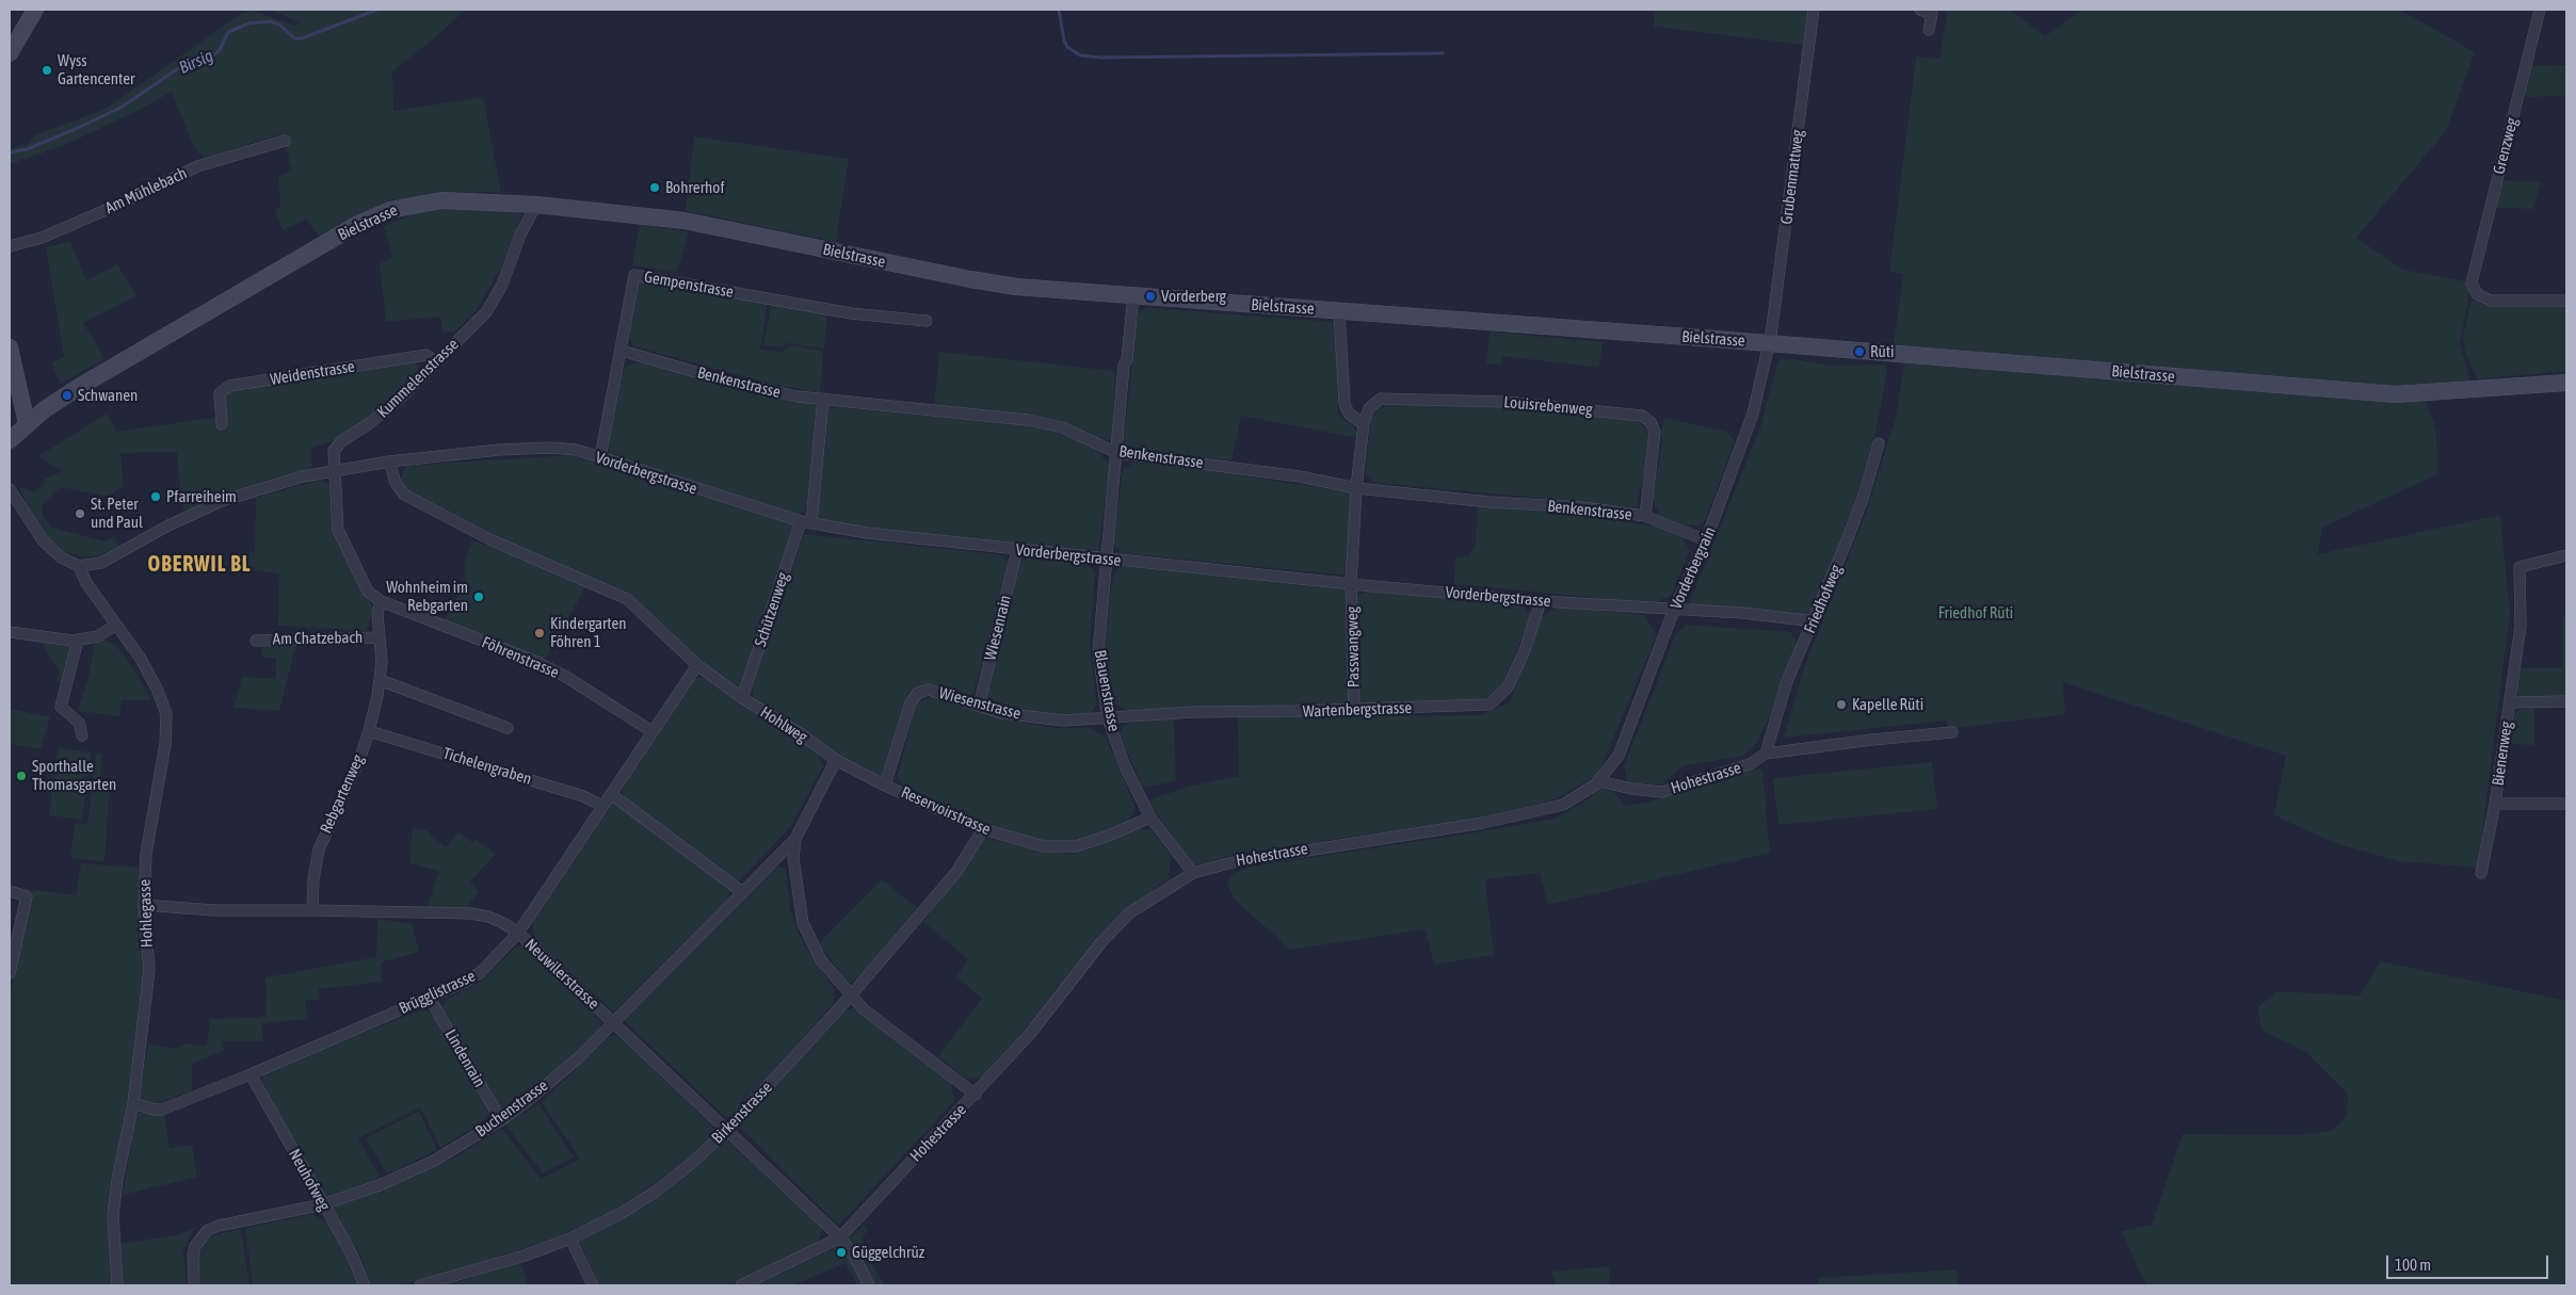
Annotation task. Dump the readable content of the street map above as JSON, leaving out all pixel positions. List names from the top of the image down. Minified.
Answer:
{"streets":{"main road":["Bielstrasse"],"street":["Grenzweg","Grubenmattweg","Am Mühlebach","Gempenstrasse","Weidenstrasse","Kummelenstrasse","Benkenstrasse","Louisrebenweg","Vorderbergstrasse","Vorderbergrain","Friedhofweg","Schützenweg","Wiesenrain","Am Chatzebach","Passwangweg","Föhrenstrasse","Blauenstrasse","Wiesenstrasse","Wartenbergstrasse","Hohlweg","Bienenweg","Tichelengraben","Hohestrasse","Rebgartenweg","Reservoirstrasse","Hohlegasse","Neuwilerstrasse","Brügglistrasse","Lindenrain","Buchenstrasse","Birkenstrasse","Neuhofweg"]},"crossings":[["Grubenmattweg","Bielstrasse"],["Grubenmattweg","Vorderbergrain"],["Bielstrasse","Kummelenstrasse"],["Bielstrasse","Vorderbergrain"],["Bielstrasse","Blauenstrasse"],["Gempenstrasse","Benkenstrasse"],["Gempenstrasse","Vorderbergstrasse"],["Weidenstrasse","Kummelenstrasse"],["Kummelenstrasse","Vorderbergstrasse"],["Benkenstrasse","Louisrebenweg"],["Benkenstrasse","Vorderbergrain"],["Benkenstrasse","Schützenweg"],["Benkenstrasse","Passwangweg"],["Benkenstrasse","Blauenstrasse"],["Louisrebenweg","Passwangweg"],["Vorderbergstrasse","Vorderbergrain"],["Vorderbergstrasse","Friedhofweg"],["Vorderbergstrasse","Schützenweg"],["Vorderbergstrasse","Wiesenrain"],["Vorderbergstrasse","Passwangweg"],["Vorderbergstrasse","Blauenstrasse"],["Vorderbergstrasse","Wartenbergstrasse"],["Vorderbergstrasse","Hohlweg"],["Vorderbergrain","Hohestrasse"],["Friedhofweg","Hohestrasse"],["Schützenweg","Hohlweg"],["Wiesenrain","Wiesenstrasse"],["Am Chatzebach","Rebgartenweg"],["Passwangweg","Wartenbergstrasse"],["Föhrenstrasse","Rebgartenweg"],["Föhrenstrasse","Brügglistrasse"],["Blauenstrasse","Wiesenstrasse"],["Blauenstrasse","Wartenbergstrasse"],["Blauenstrasse","Hohestrasse"],["Blauenstrasse","Reservoirstrasse"],["Wiesenstrasse","Wartenbergstrasse"],["Wiesenstrasse","Reservoirstrasse"],["Hohlweg","Reservoirstrasse"],["Hohlweg","Brügglistrasse"],["Tichelengraben","Rebgartenweg"],["Tichelengraben","Brügglistrasse"],["Hohestrasse","Neuwilerstrasse"],["Rebgartenweg","Neuwilerstrasse"],["Reservoirstrasse","Birkenstrasse"],["Hohlegasse","Neuwilerstrasse"],["Hohlegasse","Brügglistrasse"],["Neuwilerstrasse","Brügglistrasse"],["Neuwilerstrasse","Buchenstrasse"],["Neuwilerstrasse","Birkenstrasse"],["Brügglistrasse","Lindenrain"],["Brügglistrasse","Neuhofweg"],["Lindenrain","Buchenstrasse"],["Buchenstrasse","Neuhofweg"]],"districts":["OBERWIL BL"],"water":["Birsig"],"parks":["Friedhof Rüti"],"places":["Wyss Gartencenter","Bohrerhof","Vorderberg","Rüti","Schwanen","Pfarreiheim","St. Peter und Paul","Wohnheim im Rebgarten","Kindergarten Föhren 1","Kapelle Rüti","Sporthalle Thomasgarten","Güggelchrüz"],"scale_bar":"100 m"}
